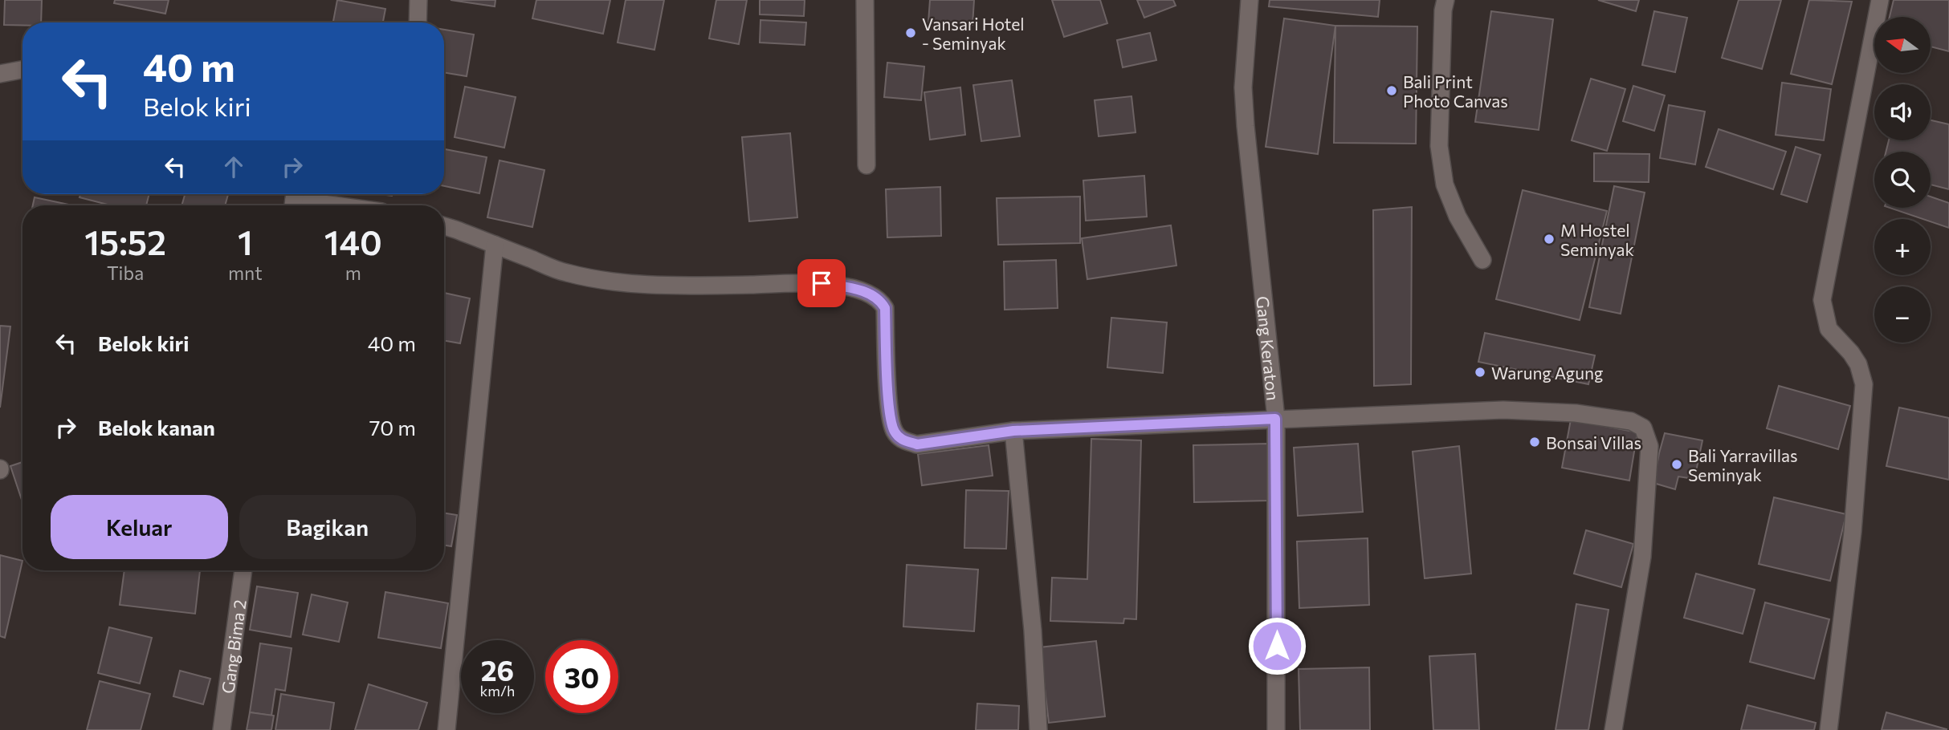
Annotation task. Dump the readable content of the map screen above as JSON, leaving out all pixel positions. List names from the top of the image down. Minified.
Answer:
{"streets":{"street":["Gang Keraton","Gang Bima 2"]},"places":["Vansari Hotel - Seminyak","Bali Print Photo Canvas","M Hostel Seminyak","Warung Agung","Bonsai Villas","Bali Yarravillas Seminyak"],"north":"left","page":{"map_buttons":["+","−"],"turn":["40 m","Belok kiri"],"eta":["15:52","Tiba","1","mnt","140","m"],"list":[{"name":"Belok kiri","value":"40 m"},{"name":"Belok kanan","value":"70 m"}],"buttons":["Keluar","Bagikan"],"speed":"26 km/h","limit":"30"}}
